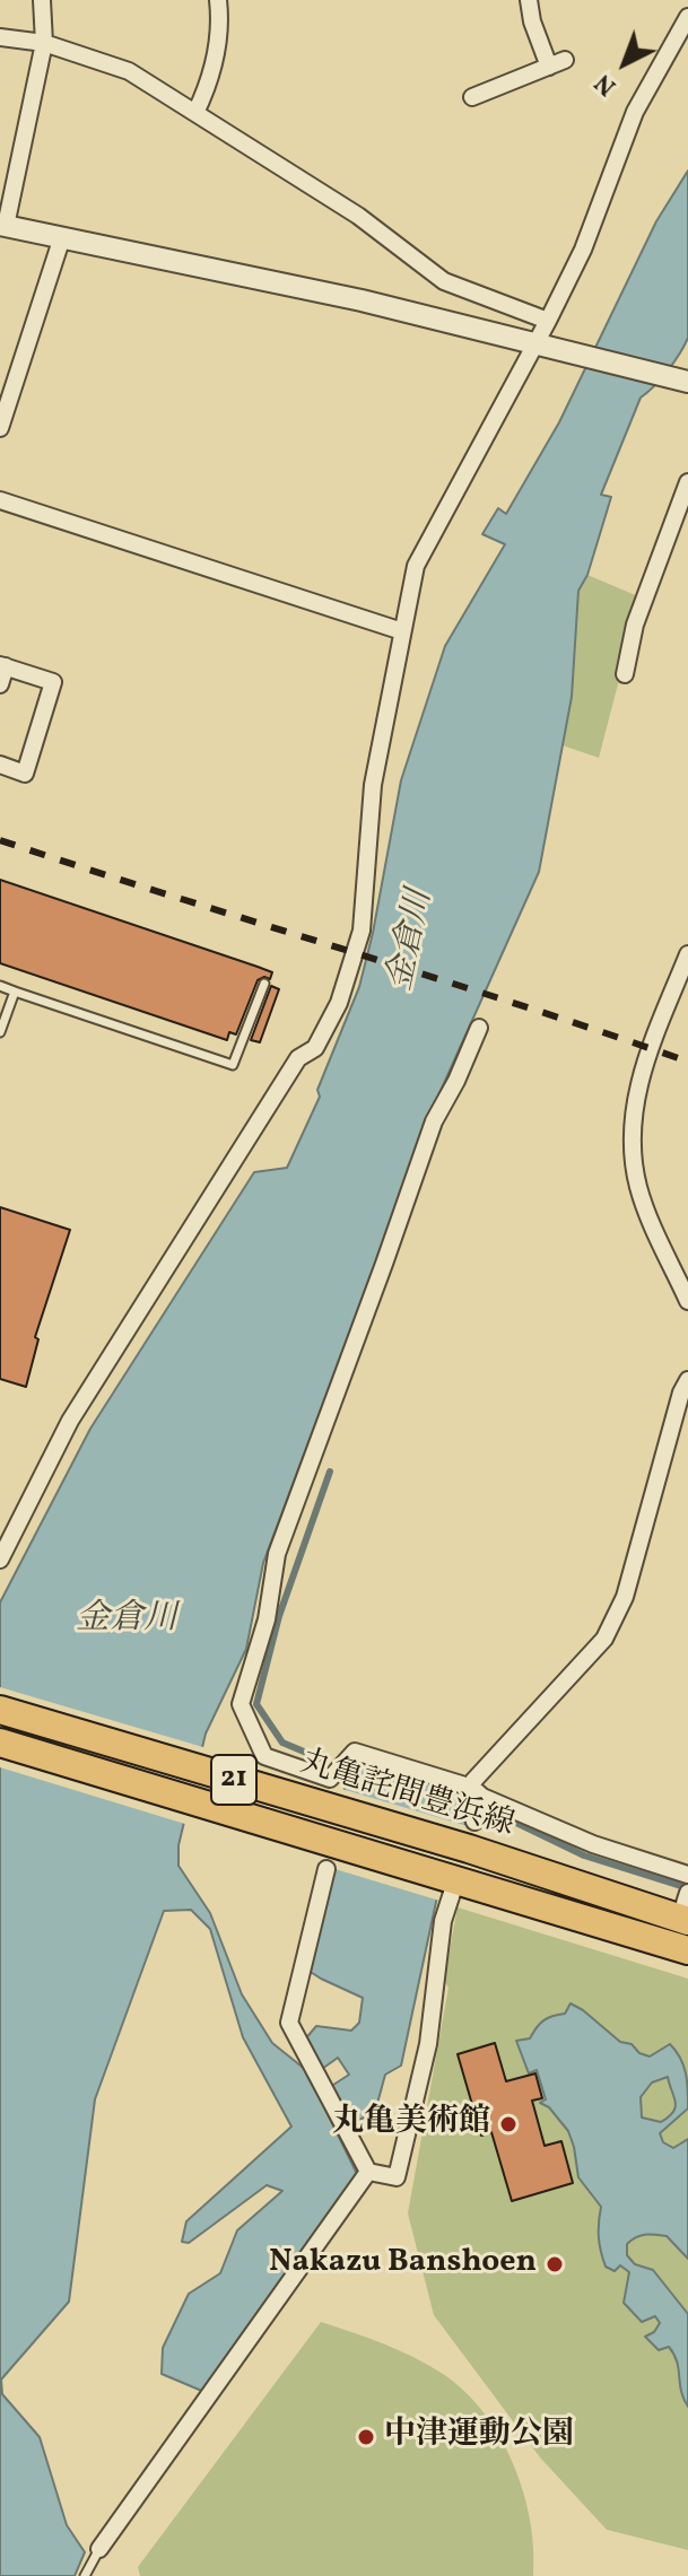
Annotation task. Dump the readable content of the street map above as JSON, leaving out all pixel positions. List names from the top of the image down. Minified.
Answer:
{"streets":{"main road":["21","丸亀詫間豊浜線"]},"crossings":[["21","丸亀詫間豊浜線"]],"water":["金倉川"],"places":["丸亀美術館","Nakazu Banshoen","中津運動公園"],"north":"bottom left"}
